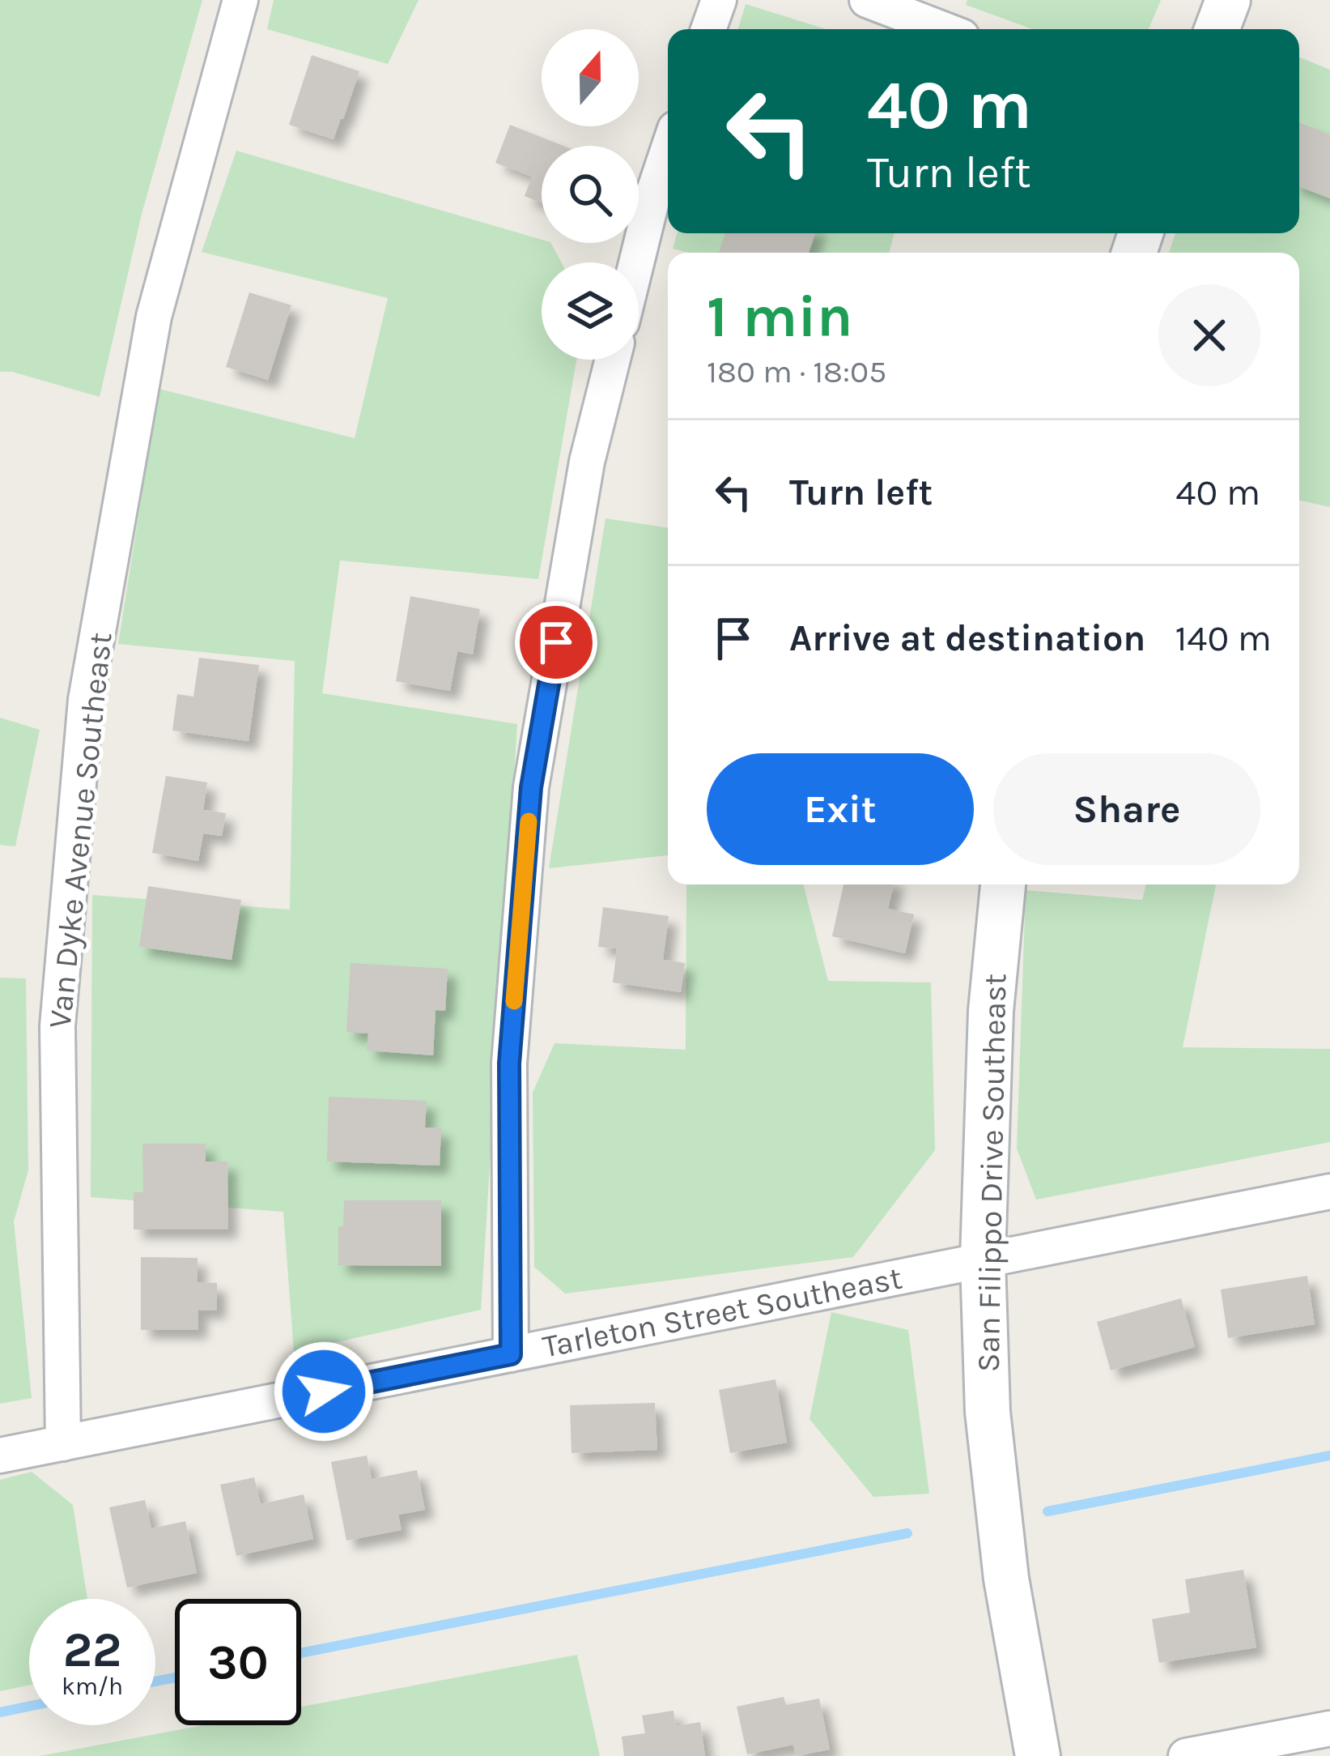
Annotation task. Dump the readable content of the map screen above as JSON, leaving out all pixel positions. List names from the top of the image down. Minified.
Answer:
{"streets":{"street":["Van Dyke Avenue Southeast","San Filippo Drive Southeast","Tarleton Street Southeast"]},"crossings":[["Van Dyke Avenue Southeast","Tarleton Street Southeast"],["San Filippo Drive Southeast","Tarleton Street Southeast"]],"north":"top","page":{"turn":["40 m","Turn left"],"heading":["1 min","180 m · 18:05"],"list":[{"name":"Turn left","value":"40 m"},{"name":"Arrive at destination","value":"140 m"}],"buttons":["Exit","Share"],"speed":"22 km/h","limit":"30"}}
